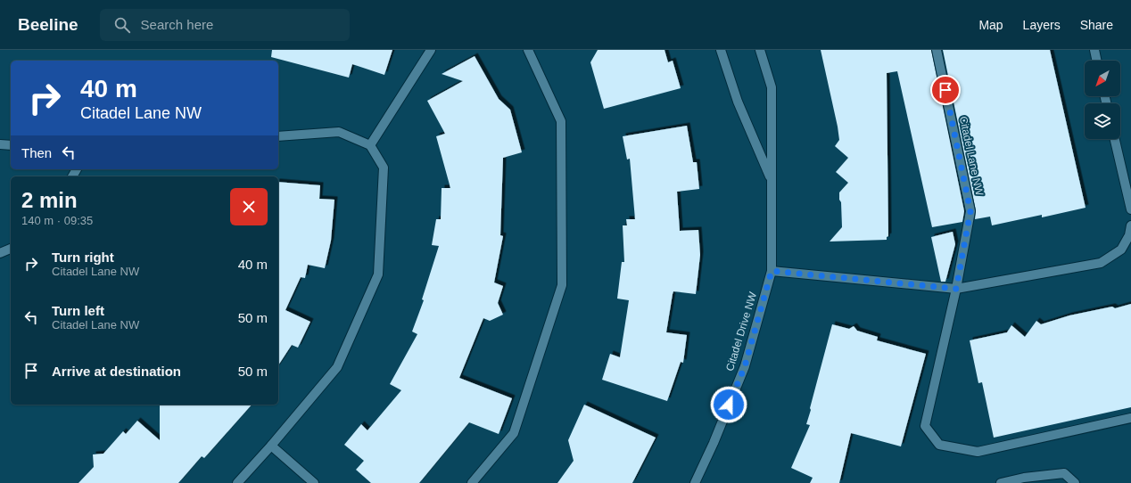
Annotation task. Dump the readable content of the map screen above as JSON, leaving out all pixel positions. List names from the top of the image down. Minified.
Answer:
{"streets":{"street":["Citadel Lane NW","Citadel Drive NW"]},"north":"bottom left","page":{"header":"Beeline","search":"Search here","nav":["Map","Layers","Share"],"turn":["40 m","Citadel Lane NW"],"then":"Then","heading":["2 min","140 m · 09:35"],"list":[{"name":"Turn right","note":"Citadel Lane NW","value":"40 m"},{"name":"Turn left","note":"Citadel Lane NW","value":"50 m"},{"name":"Arrive at destination","value":"50 m"}]}}
